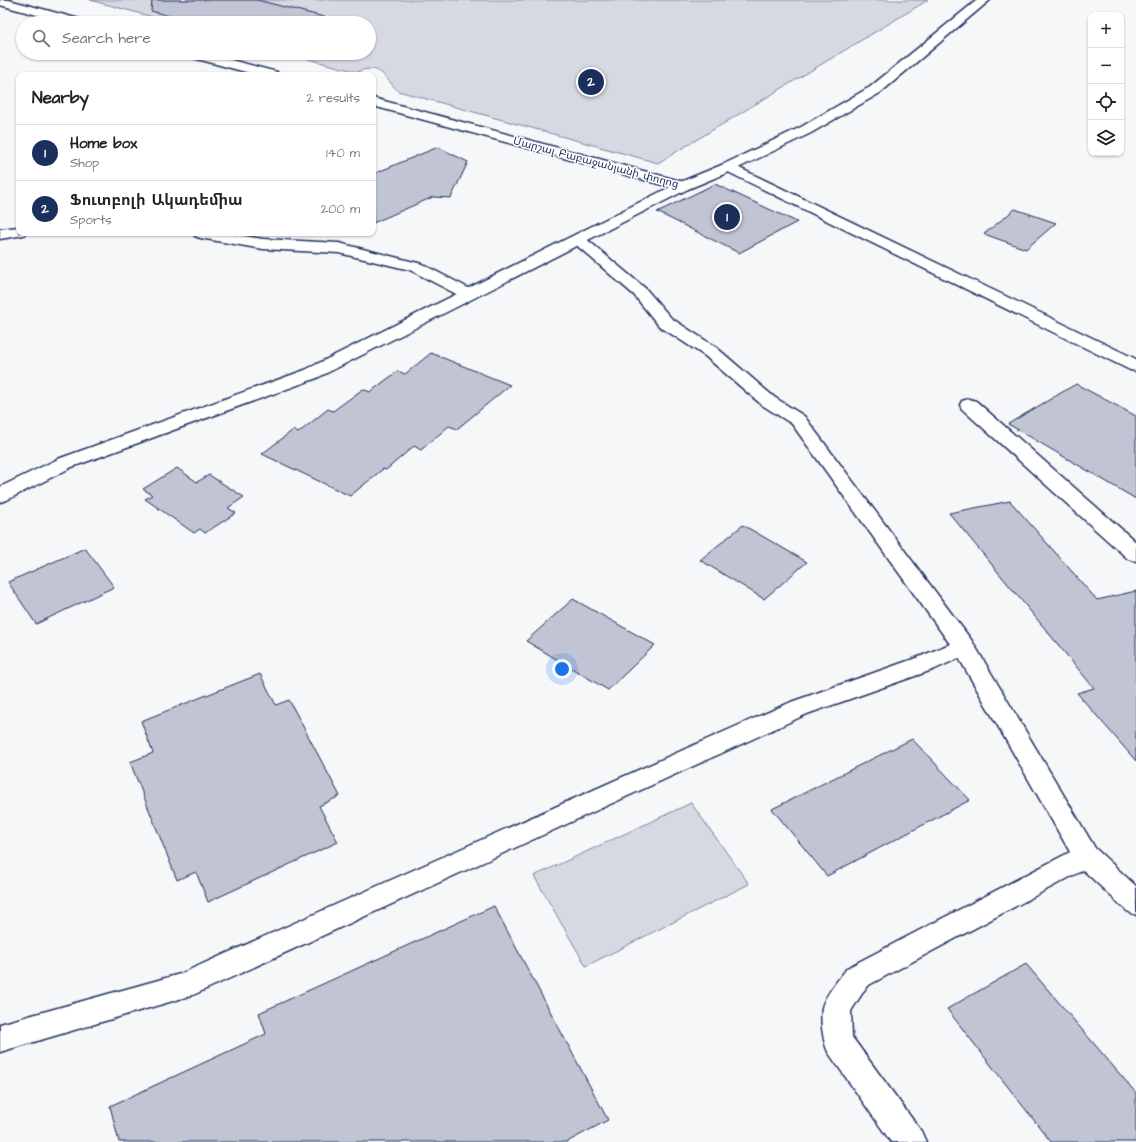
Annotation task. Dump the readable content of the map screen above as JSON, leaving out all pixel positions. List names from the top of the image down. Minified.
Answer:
{"streets":{"street":["Մարշալ Բաբաջանյանի փողոց"]},"page":{"map_buttons":["+","−"],"search":"Search here","pins":["2","1"],"heading":["Nearby","2 results"],"list":[{"mark":"1","name":"Home box","note":"Shop","value":"140 m"},{"mark":"2","name":"Ֆուտբոլի Ակադեմիա","note":"Sports","value":"200 m"}]}}
